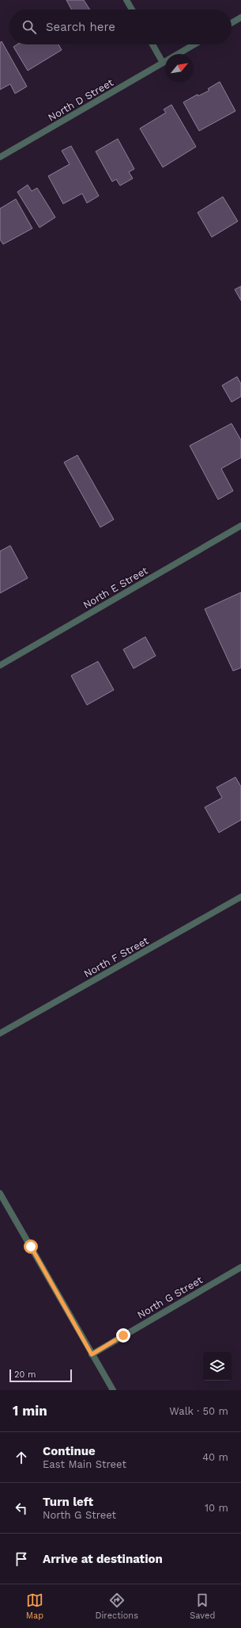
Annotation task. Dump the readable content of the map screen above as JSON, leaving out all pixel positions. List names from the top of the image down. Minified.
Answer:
{"streets":{"street":["North D Street","North E Street","North F Street","North G Street"]},"scale_bar":"20 m","north":"top right","page":{"search":"Search here","scale":"20 m","heading":["1 min","Walk · 50 m"],"list":[["Continue","East Main Street","40 m"],["Turn left","North G Street","10 m"],"Arrive at destination"],"nav":["Map","Directions","Saved"]}}
